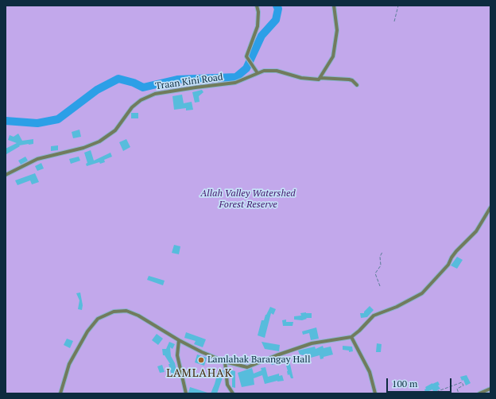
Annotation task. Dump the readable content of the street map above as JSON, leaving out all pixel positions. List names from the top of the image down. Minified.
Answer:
{"streets":{"street":["Traan Kini Road"]},"districts":["LAMLAHAK"],"parks":["Allah Valley Watershed Forest Reserve"],"places":["Lamlahak Barangay Hall"],"scale_bar":"100 m"}
